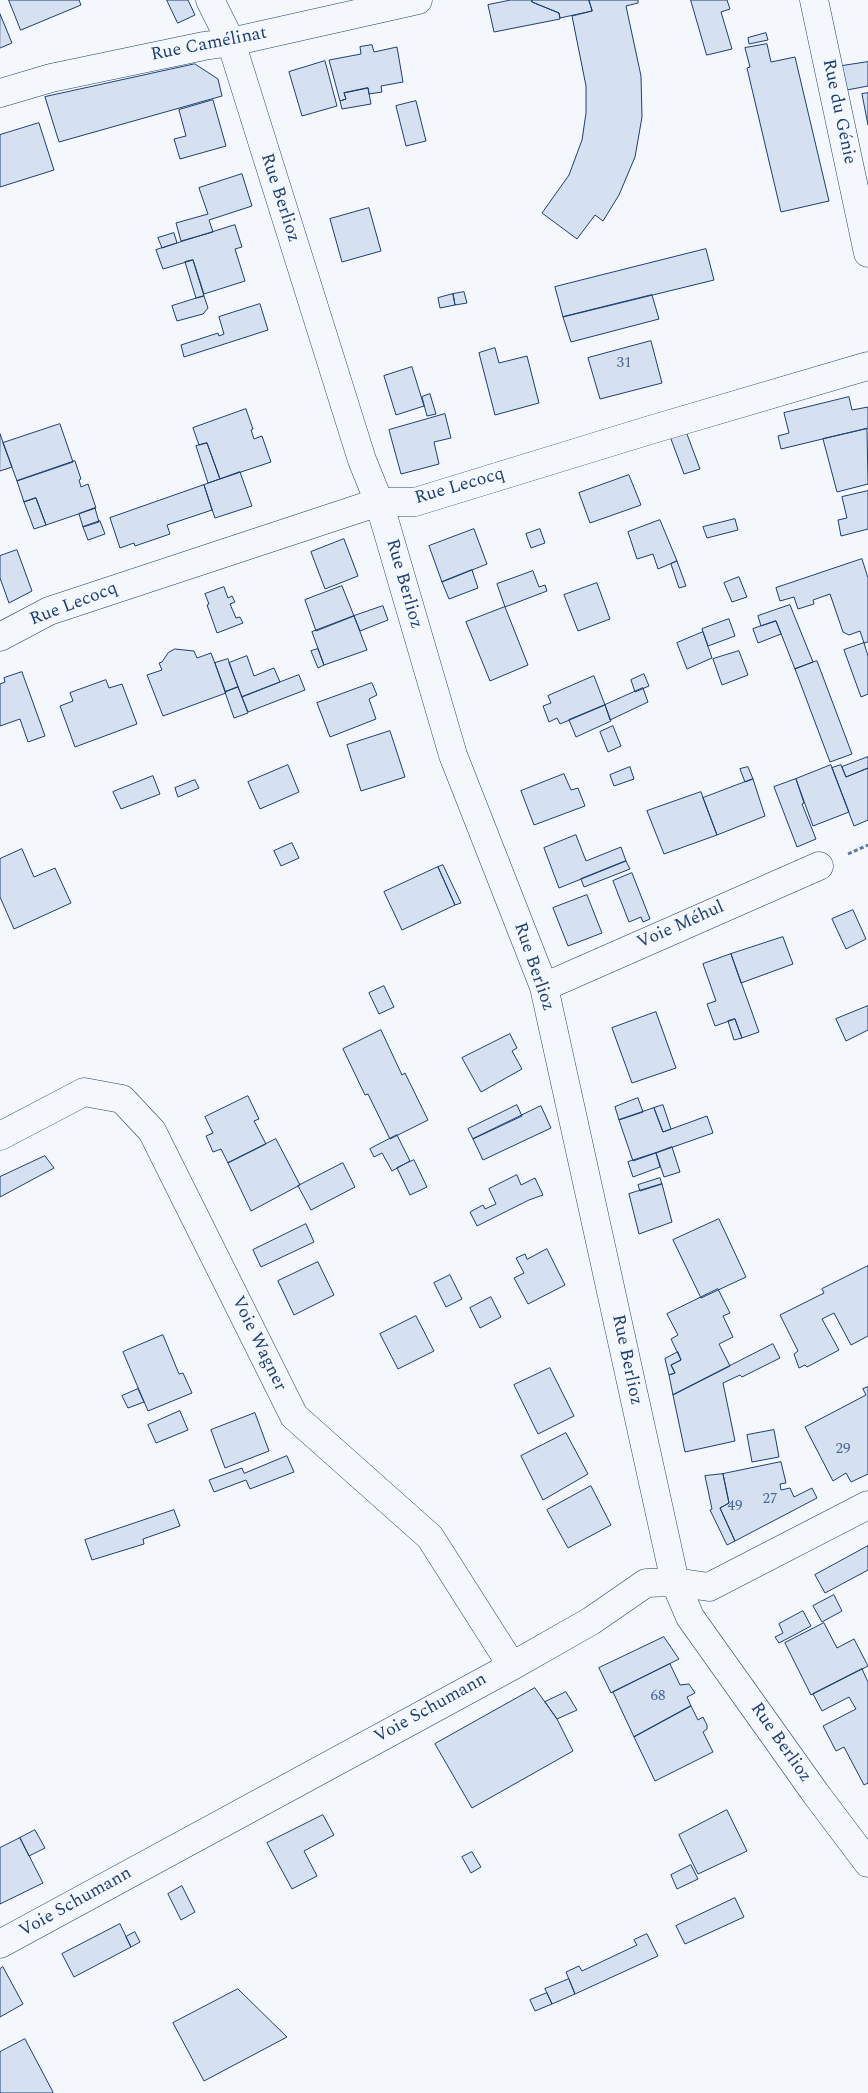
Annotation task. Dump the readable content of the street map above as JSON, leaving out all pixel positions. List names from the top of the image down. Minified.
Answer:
{"streets":{"street":["Rue Camélinat","Rue du Génie","Rue Berlioz","Rue Lecocq","Voie Méhul","Voie Wagner","Voie Schumann"]},"crossings":[["Rue Camélinat","Rue Berlioz"],["Rue Berlioz","Rue Lecocq"],["Rue Berlioz","Voie Méhul"],["Rue Berlioz","Voie Schumann"],["Voie Wagner","Voie Schumann"]],"house_numbers":["31","29","27","49","68"]}
